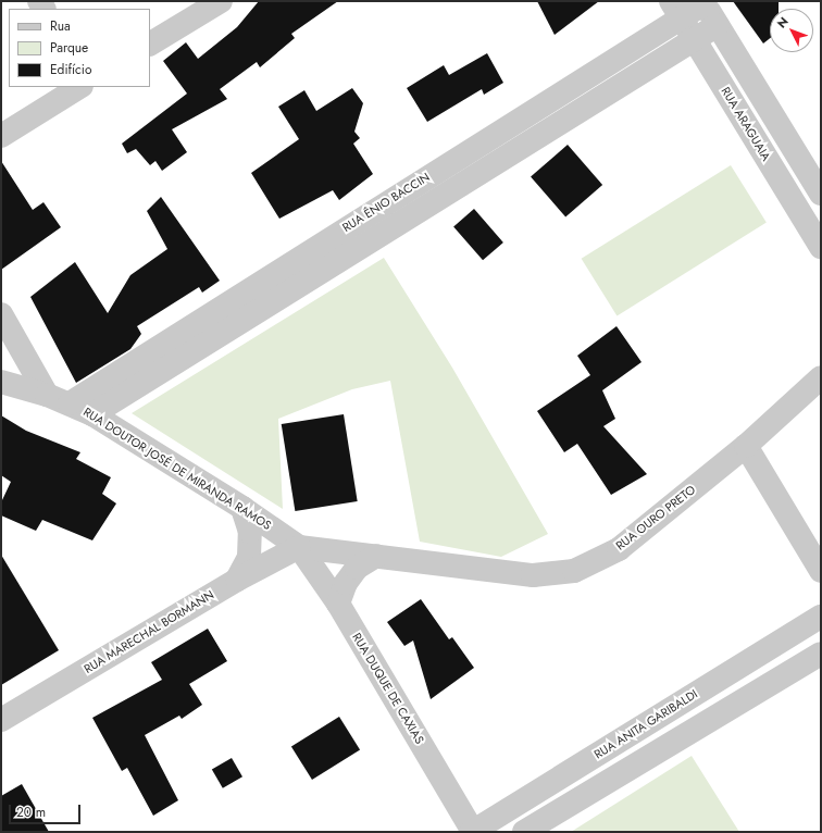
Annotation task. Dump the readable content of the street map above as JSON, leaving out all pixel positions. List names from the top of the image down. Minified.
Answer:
{"streets":{"street":["RUA ARAGUAIA","RUA ÊNIO BACCIN","RUA DOUTOR JOSÉ DE MIRANDA RAMOS","RUA OURO PRETO","RUA MARECHAL BORMANN","RUA DUQUE DE CAXIAS","RUA ANITA GARIBALDI"]},"crossings":[["RUA ARAGUAIA","RUA ÊNIO BACCIN"],["RUA ÊNIO BACCIN","RUA DOUTOR JOSÉ DE MIRANDA RAMOS"],["RUA DOUTOR JOSÉ DE MIRANDA RAMOS","RUA OURO PRETO"],["RUA DOUTOR JOSÉ DE MIRANDA RAMOS","RUA MARECHAL BORMANN"],["RUA DOUTOR JOSÉ DE MIRANDA RAMOS","RUA DUQUE DE CAXIAS"],["RUA OURO PRETO","RUA MARECHAL BORMANN"],["RUA OURO PRETO","RUA DUQUE DE CAXIAS"],["RUA MARECHAL BORMANN","RUA DUQUE DE CAXIAS"],["RUA DUQUE DE CAXIAS","RUA ANITA GARIBALDI"]],"legend":["Rua","Parque","Edifício"],"scale_bar":"20 m","north":"top left"}
